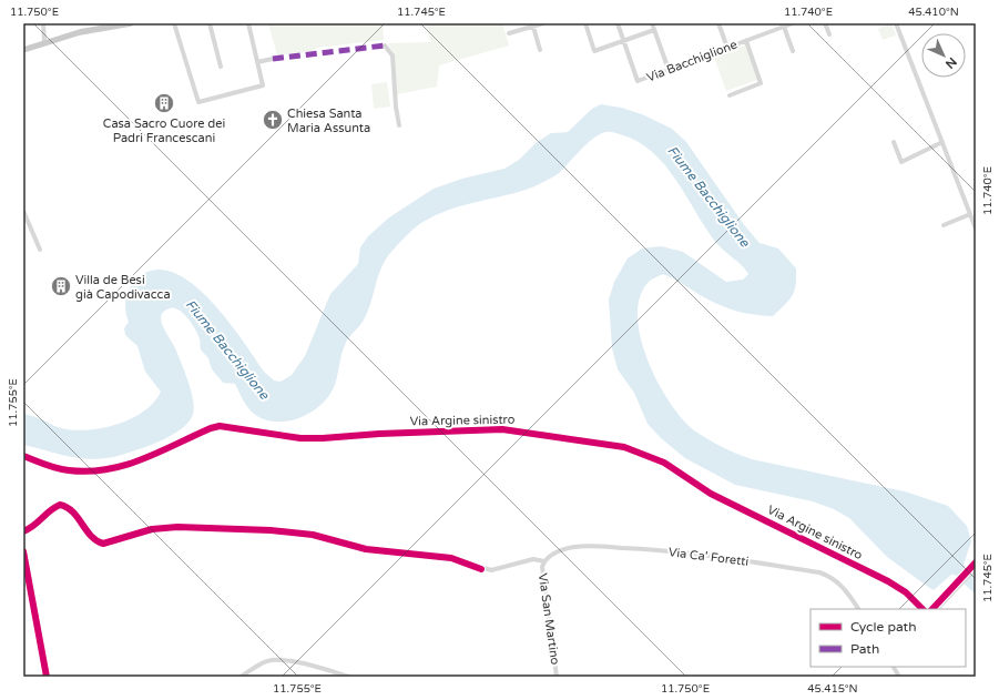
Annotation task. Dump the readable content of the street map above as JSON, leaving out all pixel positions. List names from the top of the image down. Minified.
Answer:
{"streets":{"street":["Via Bacchiglione","Via Argine sinistro","Via Ca' Foretti","Via San Martino"]},"crossings":[["Via Ca' Foretti","Via San Martino"]],"water":["Fiume Bacchiglione"],"places":{"building":["Casa Sacro Cuore dei Padri Francescani","Villa de Besi già Capodivacca"],"church":["Chiesa Santa Maria Assunta"]},"legend":["Cycle path","Path"],"north":"bottom right","coordinates":["11.750°E","11.745°E","11.740°E","45.410°N","11.755°E","45.415°N"]}
